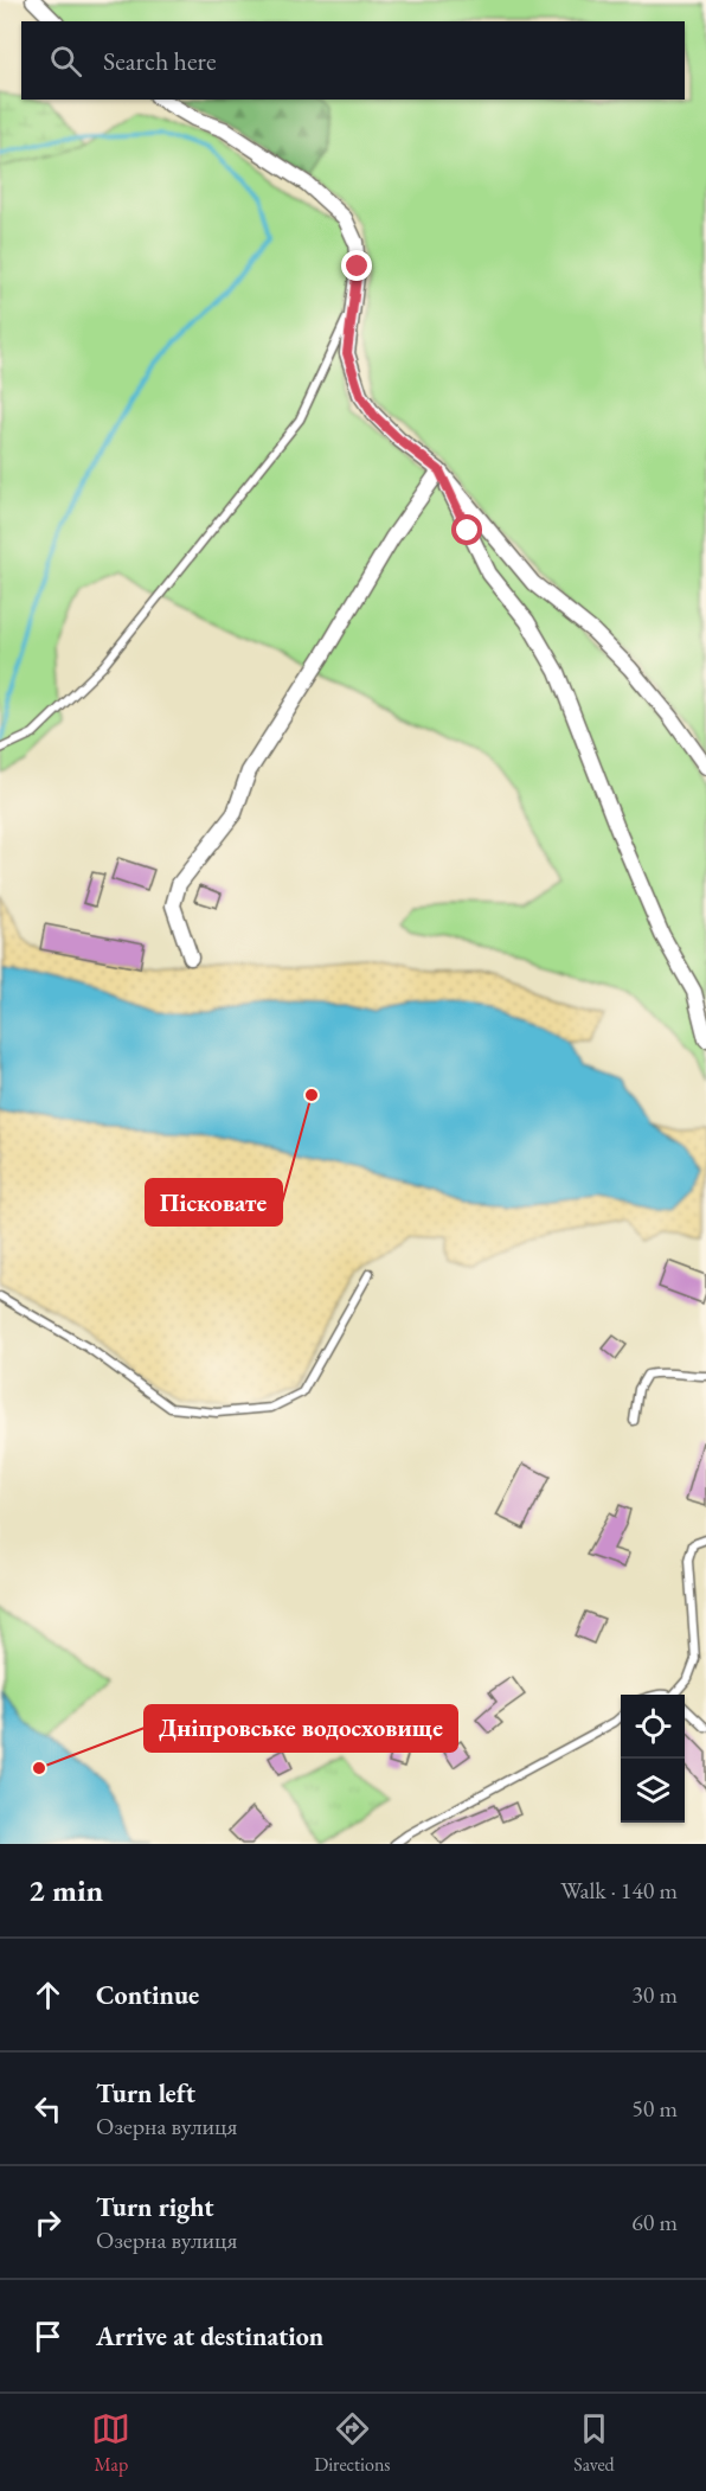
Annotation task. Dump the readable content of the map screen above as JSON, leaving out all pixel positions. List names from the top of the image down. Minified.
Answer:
{"places":["Пісковате","Дніпровське водосховище"],"page":{"search":"Search here","heading":["2 min","Walk · 140 m"],"list":[["Continue","30 m"],["Turn left","Озерна вулиця","50 m"],["Turn right","Озерна вулиця","60 m"],"Arrive at destination"],"nav":["Map","Directions","Saved"]}}
